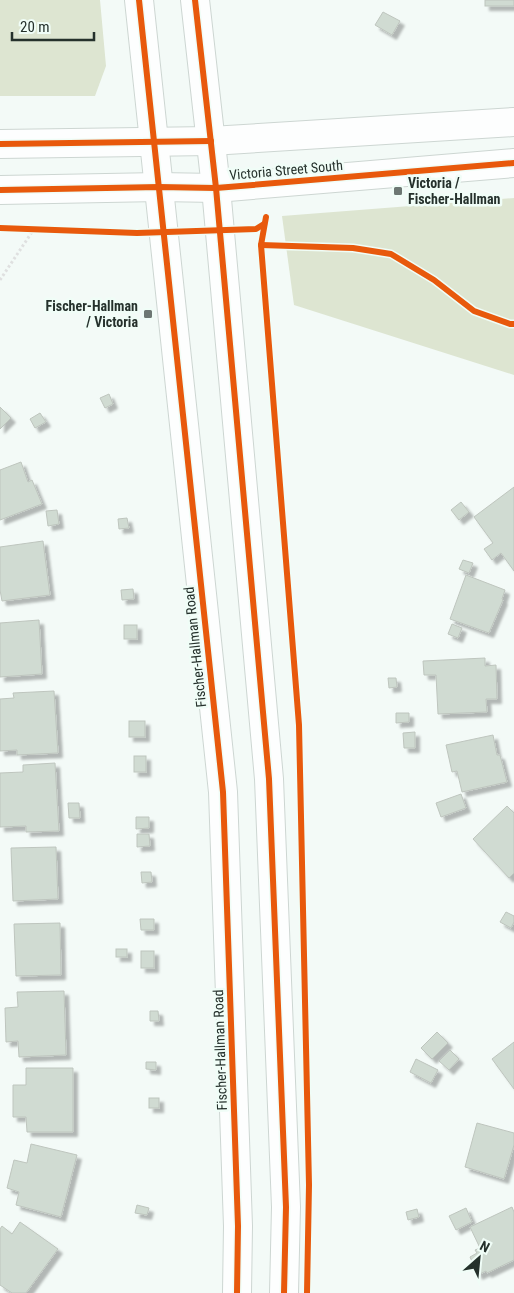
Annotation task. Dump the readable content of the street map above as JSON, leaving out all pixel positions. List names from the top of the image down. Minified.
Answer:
{"streets":{"main road":["Victoria Street South","Fischer-Hallman Road"]},"crossings":[["Victoria Street South","Fischer-Hallman Road"]],"places":{"transit":["Victoria / Fischer-Hallman","Fischer-Hallman / Victoria"]},"scale_bar":"20 m","north":"top right"}
